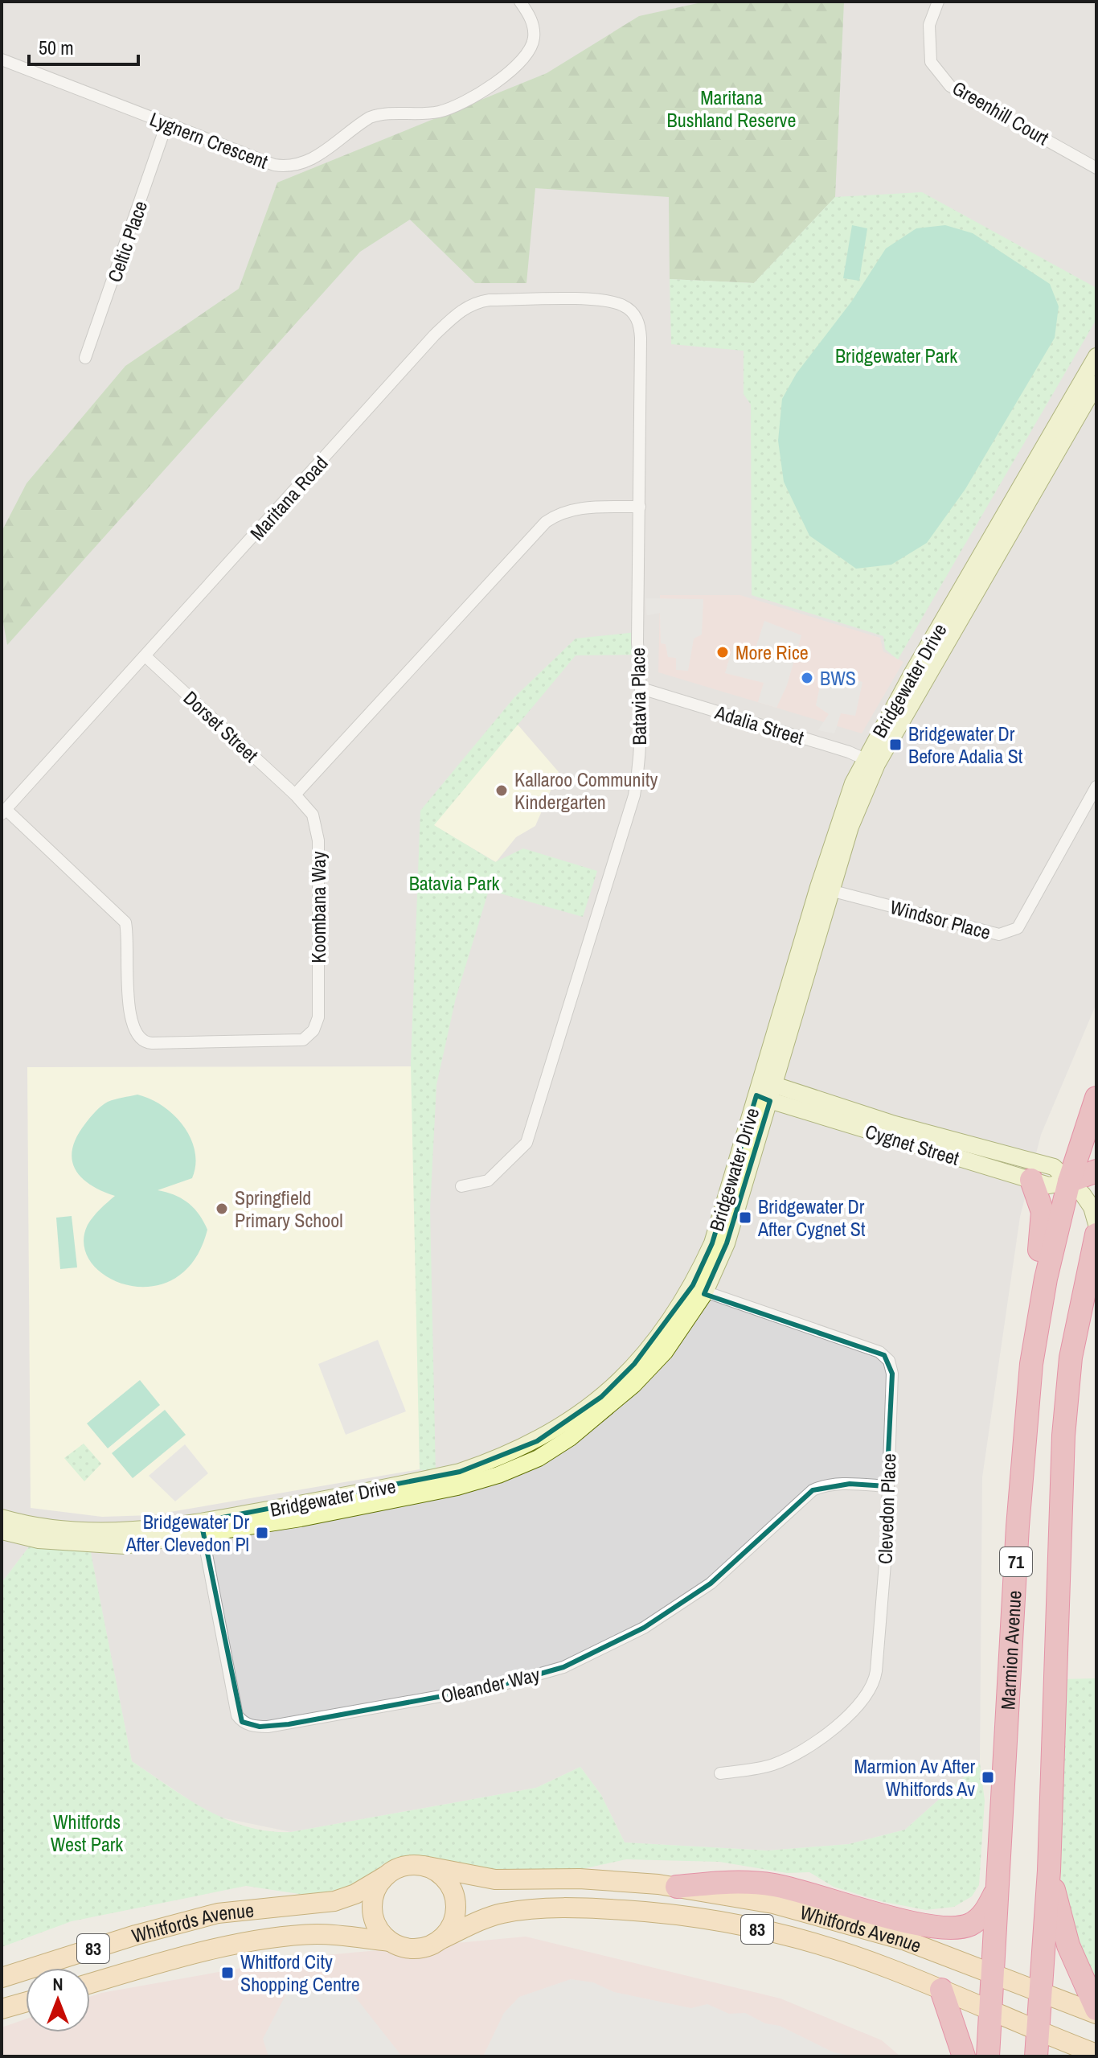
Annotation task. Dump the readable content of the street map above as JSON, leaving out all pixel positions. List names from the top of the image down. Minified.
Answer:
{"streets":{"highway":["71","Marmion Avenue"],"main road":["Whitfords Avenue","83"],"street":["Greenhill Court","Lygnern Crescent","Celtic Place","Maritana Road","Bridgewater Drive","Batavia Place","Adalia Street","Dorset Street","Koombana Way","Windsor Place","Cygnet Street","Clevedon Place","Oleander Way"]},"crossings":[["Lygnern Crescent","Celtic Place"],["Maritana Road","Batavia Place"],["Maritana Road","Dorset Street"],["Maritana Road","Koombana Way"],["Bridgewater Drive","Adalia Street"],["Bridgewater Drive","Windsor Place"],["Bridgewater Drive","Cygnet Street"],["Bridgewater Drive","Clevedon Place"],["Bridgewater Drive","Oleander Way"],["Batavia Place","Adalia Street"],["Dorset Street","Koombana Way"],["Cygnet Street","Marmion Avenue"],["Clevedon Place","Oleander Way"],["71","Whitfords Avenue"],["Marmion Avenue","Whitfords Avenue"],["Whitfords Avenue","83"]],"parks":["Maritana Bushland Reserve","Bridgewater Park","Batavia Park","Whitfords West Park"],"places":{"other":["More Rice","BWS","Kallaroo Community Kindergarten","Springfield Primary School"],"transit":["Bridgewater Dr Before Adalia St","Bridgewater Dr After Cygnet St","Bridgewater Dr After Clevedon Pl","Marmion Av After Whitfords Av","Whitford City Shopping Centre"]},"scale_bar":"50 m","north":"top"}
